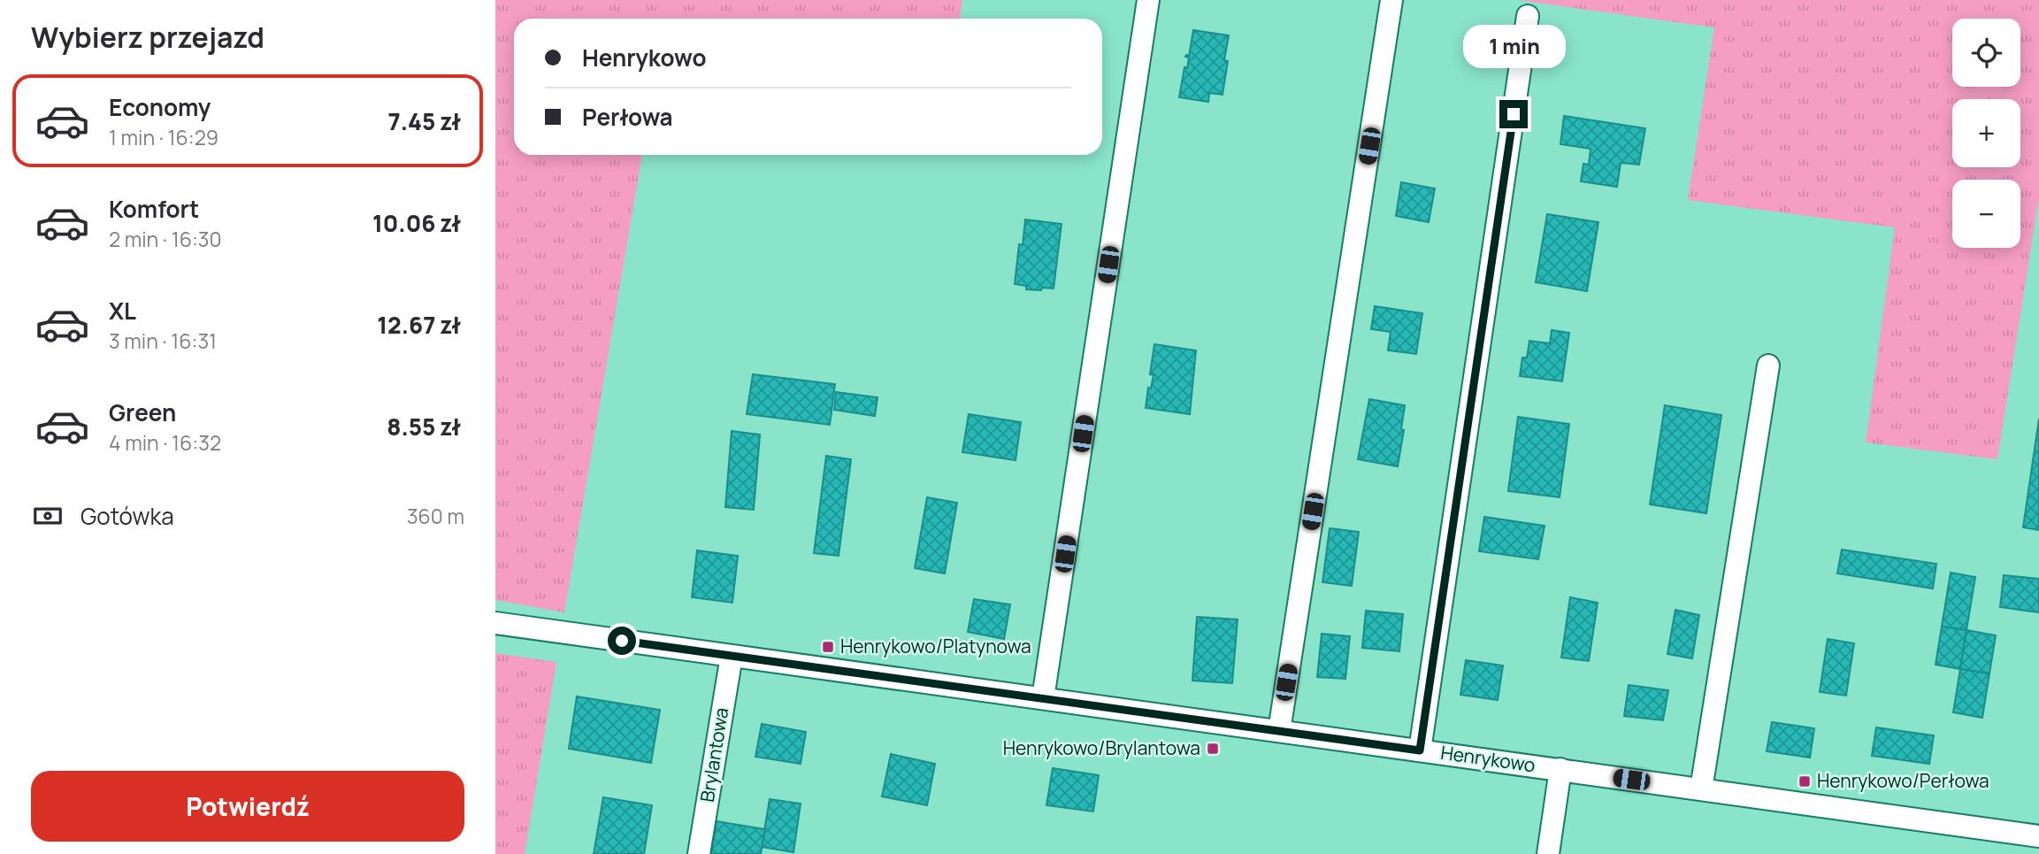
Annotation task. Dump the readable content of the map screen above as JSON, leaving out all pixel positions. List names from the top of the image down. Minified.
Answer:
{"streets":{"street":["Brylantowa","Henrykowo"]},"crossings":[["Brylantowa","Henrykowo"]],"places":{"transit":["Henrykowo/Platynowa","Henrykowo/Brylantowa","Henrykowo/Perłowa"]},"page":{"heading":"Wybierz przejazd","map_buttons":["+","−"],"banner":["Henrykowo","Perłowa"],"bubble":"1 min","list":[{"name":"Economy","note":"1 min · 16:29","value":"7.45 zł"},{"name":"Komfort","note":"2 min · 16:30","value":"10.06 zł"},{"name":"XL","note":"3 min · 16:31","value":"12.67 zł"},{"name":"Green","note":"4 min · 16:32","value":"8.55 zł"}],"pay":["Gotówka","360 m"],"buttons":"Potwierdź"}}
